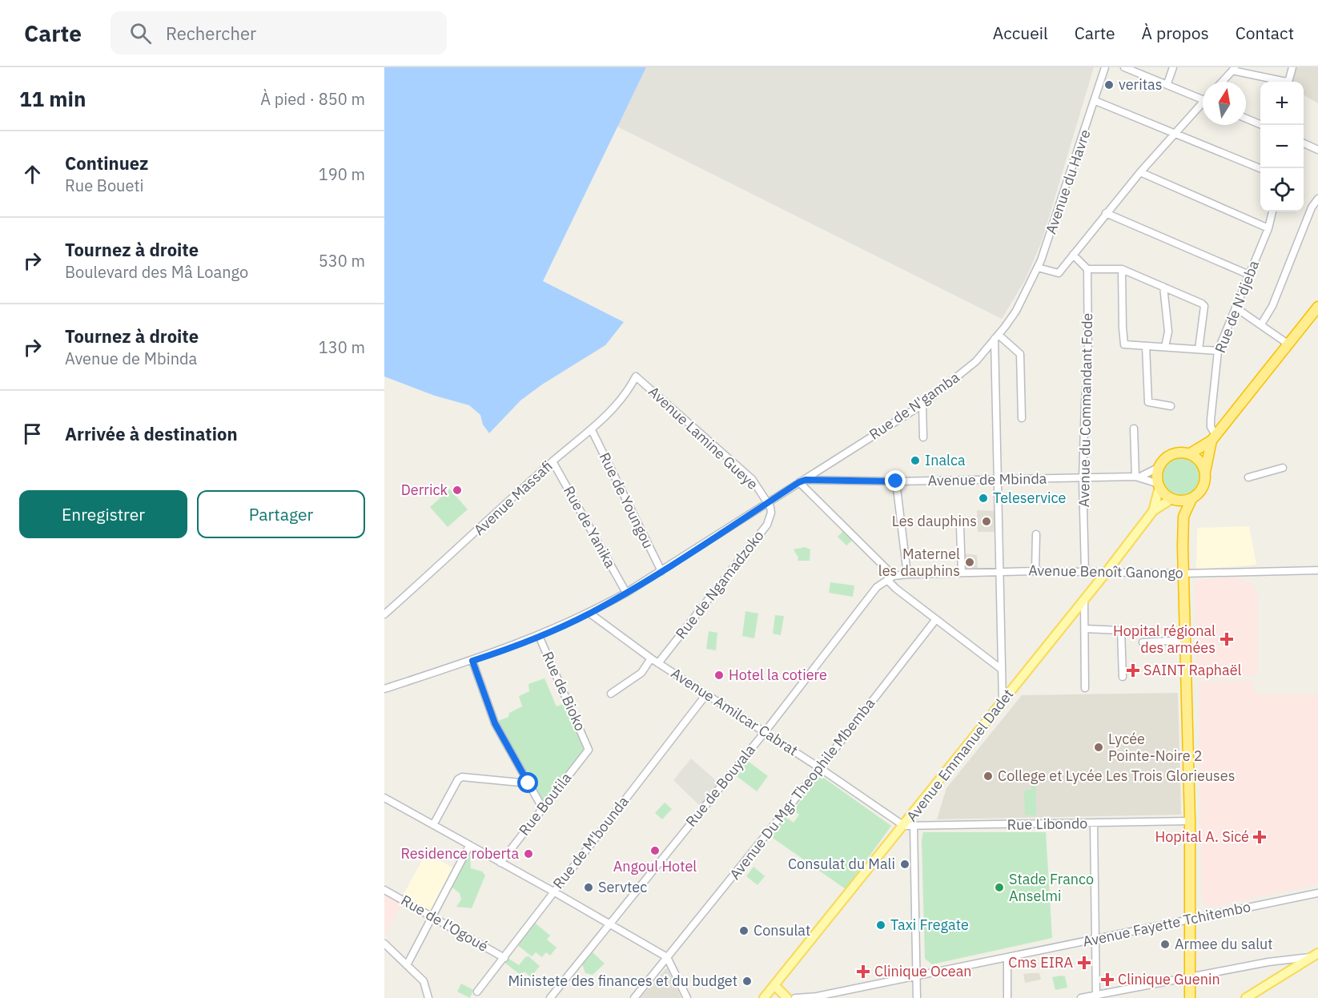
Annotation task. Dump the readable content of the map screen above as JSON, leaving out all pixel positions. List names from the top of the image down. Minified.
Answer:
{"streets":{"main road":["Avenue Emmanuel Dadet"],"street":["Avenue du Havre","Rue de N'djeba","Rue de N'gamba","Avenue du Commandant Fode","Avenue Lamine Gueye","Avenue de Mbinda","Avenue Massafi","Rue de Youngou","Rue de Yanika","Avenue Benoît Ganongo","Rue de Ngamadzoko","Rue de Bioko","Avenue Amilcar Cabrat","Rue de Bouyala","Avenue Du Mgr Theophile Mbemba","Rue Boutila","Rue Libondo","Rue de M'bounda","Rue de l'Ogoué","Avenue Fayette Tchitembo"]},"crossings":[["Avenue du Havre","Rue de N'gamba"],["Rue de N'gamba","Avenue Lamine Gueye"],["Rue de N'gamba","Avenue de Mbinda"],["Rue de N'gamba","Rue de Youngou"],["Rue de N'gamba","Rue de Yanika"],["Rue de N'gamba","Rue de Ngamadzoko"],["Rue de N'gamba","Rue de Bioko"],["Rue de N'gamba","Avenue Amilcar Cabrat"],["Avenue du Commandant Fode","Avenue de Mbinda"],["Avenue du Commandant Fode","Avenue Benoît Ganongo"],["Avenue Lamine Gueye","Avenue Massafi"],["Avenue Lamine Gueye","Rue de Ngamadzoko"],["Avenue de Mbinda","Avenue Emmanuel Dadet"],["Avenue Massafi","Rue de Youngou"],["Avenue Massafi","Rue de Yanika"],["Avenue Benoît Ganongo","Avenue Emmanuel Dadet"],["Avenue Benoît Ganongo","Rue de Bouyala"],["Rue de Ngamadzoko","Avenue Amilcar Cabrat"],["Rue de Bioko","Rue Boutila"],["Avenue Amilcar Cabrat","Avenue Emmanuel Dadet"],["Avenue Amilcar Cabrat","Rue de Bouyala"],["Avenue Amilcar Cabrat","Avenue Du Mgr Theophile Mbemba"],["Avenue Amilcar Cabrat","Rue Libondo"],["Avenue Amilcar Cabrat","Rue de M'bounda"],["Avenue Emmanuel Dadet","Rue Libondo"],["Rue de M'bounda","Rue de l'Ogoué"]],"places":{"other":["veritas","Inalca","Derrick","Teleservice","Les dauphins","Maternel les dauphins","Hotel la cotiere","Lycée Pointe-Noire 2","College et Lycée Les Trois Glorieuses","Angoul Hotel","Residence roberta","Consulat du Mali","Servtec","Stade Franco Anselmi","Taxi Fregate","Consulat","Armee du salut","Ministete des finances et du budget"],"health":["Hopital régional des armées","SAINT Raphaël","Hopital A. Sicé","Cms EIRA","Clinique Ocean","Clinique Guenin"]},"north":"top","page":{"header":"Carte","search":"Rechercher","nav":["Accueil","Carte","À propos","Contact"],"heading":["11 min","À pied · 850 m"],"map_buttons":["+","−"],"list":[["Continuez","Rue Boueti","190 m"],["Tournez à droite","Boulevard des Mâ Loango","530 m"],["Tournez à droite","Avenue de Mbinda","130 m"],"Arrivée à destination"],"buttons":["Enregistrer","Partager"]}}
